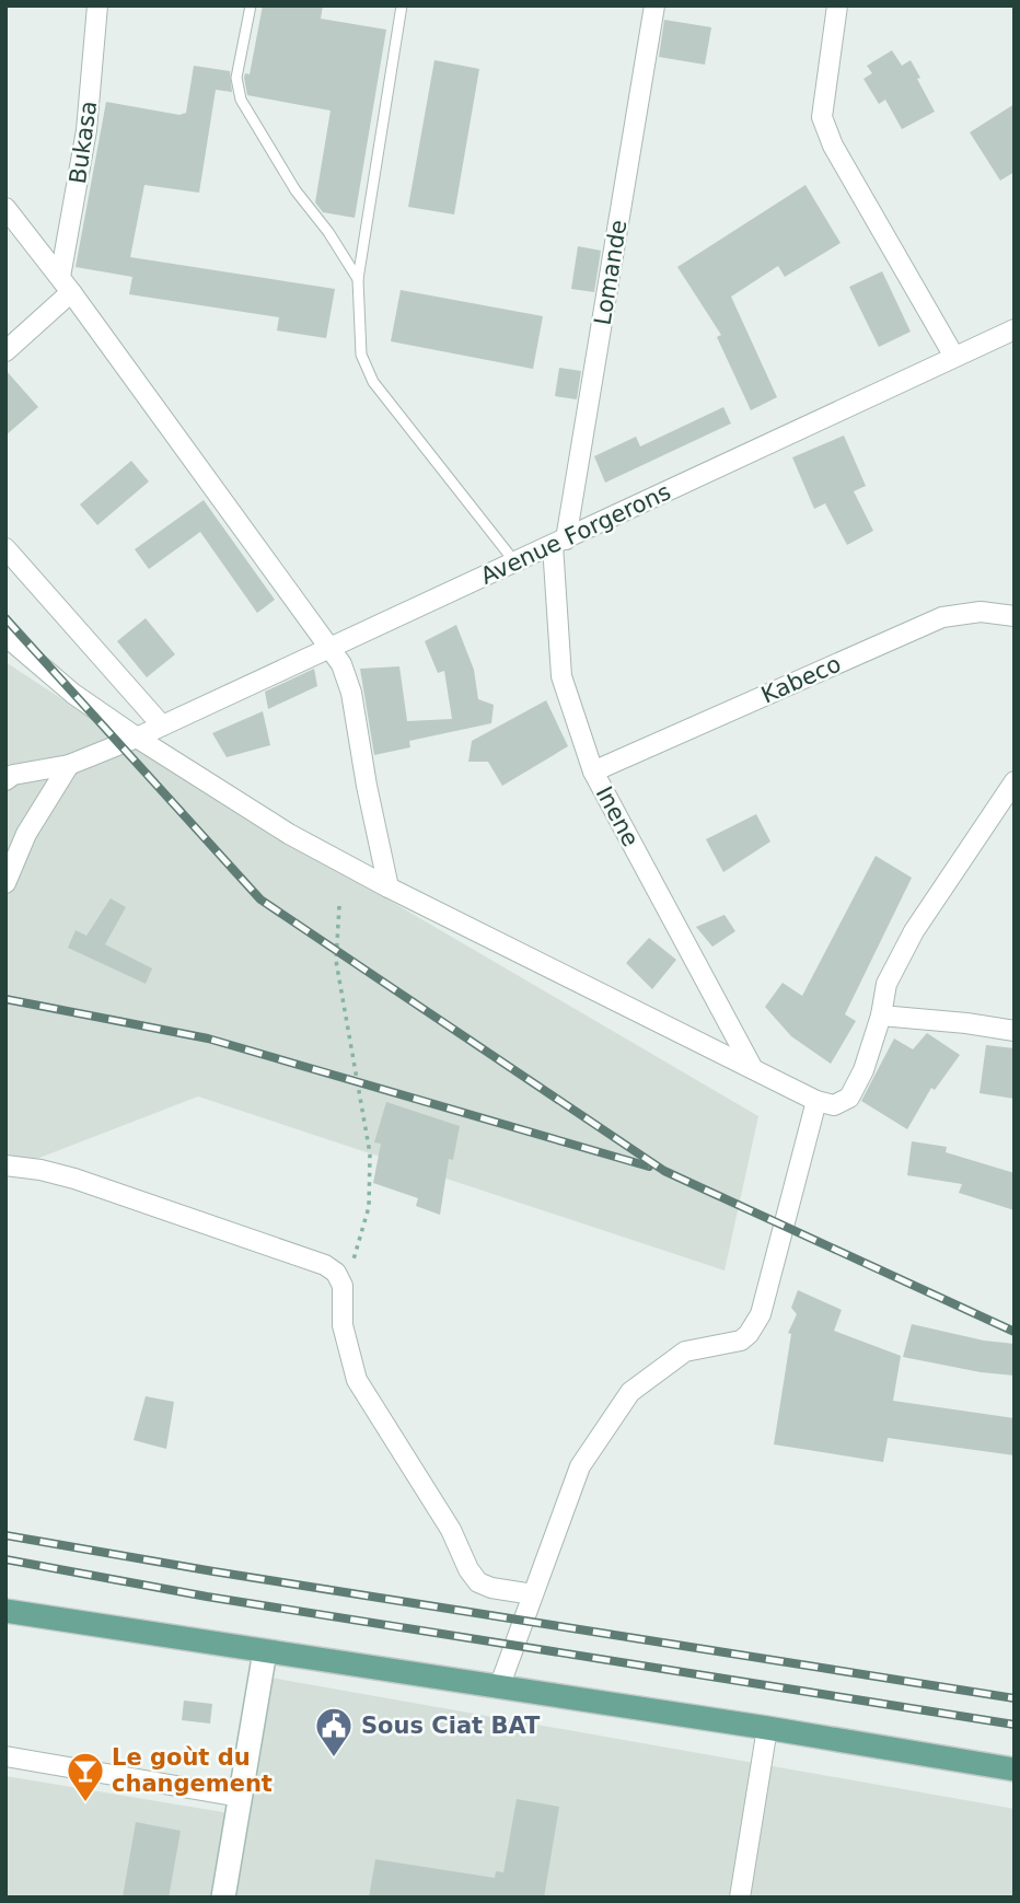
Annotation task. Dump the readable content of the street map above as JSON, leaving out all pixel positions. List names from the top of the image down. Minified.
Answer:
{"streets":{"street":["Bukasa","Lomande","Avenue Forgerons","Kabeco","Inene"]},"crossings":[["Lomande","Avenue Forgerons"],["Lomande","Inene"],["Avenue Forgerons","Inene"],["Kabeco","Inene"]],"places":{"public building":["Sous Ciat BAT"],"bar":["Le goùt du changement"]}}
